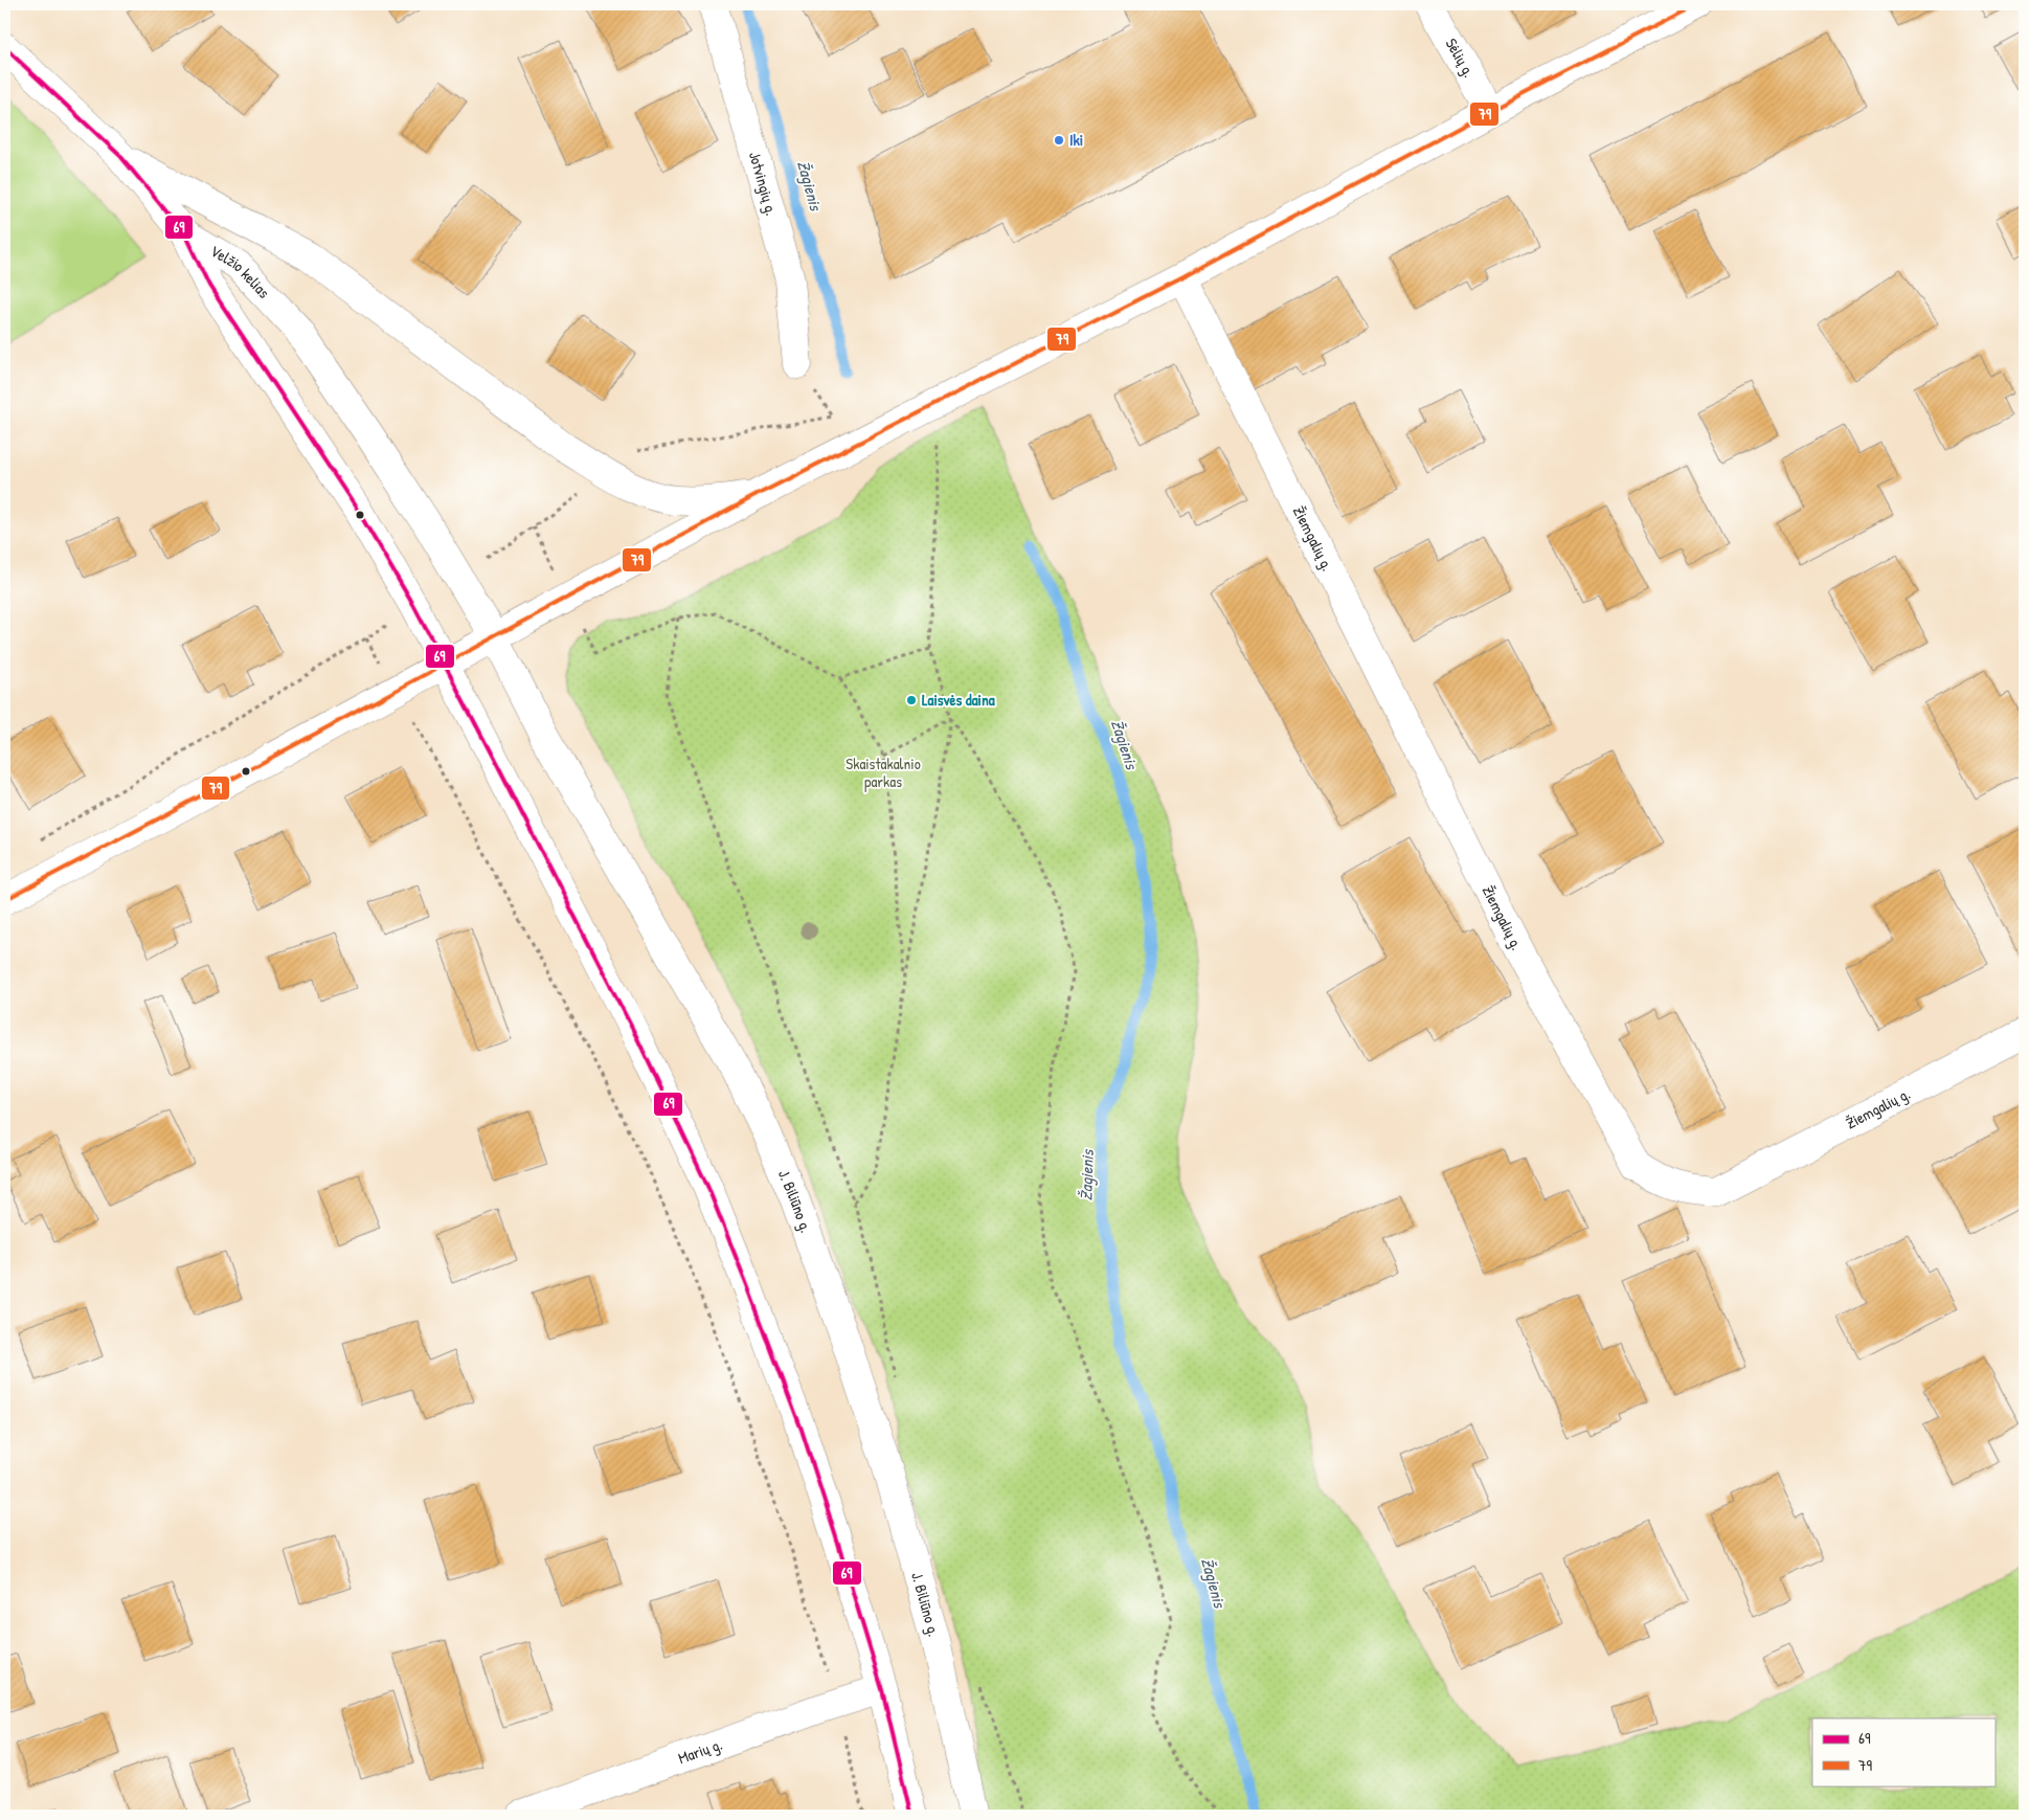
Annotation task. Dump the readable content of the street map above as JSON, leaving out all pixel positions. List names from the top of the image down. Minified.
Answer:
{"streets":{"main road":["Sėlių g.","Jotvingių g.","Velžio kelias","Žiemgalių g.","J. Biliūno g.","Marių g."]},"crossings":[["Velžio kelias","J. Biliūno g."]],"water":["Žagienis"],"parks":["Skaistakalnio parkas"],"places":["Iki","Laisvės daina"],"lines":["transit line 79","transit line 69"],"legend":["69","79"]}
